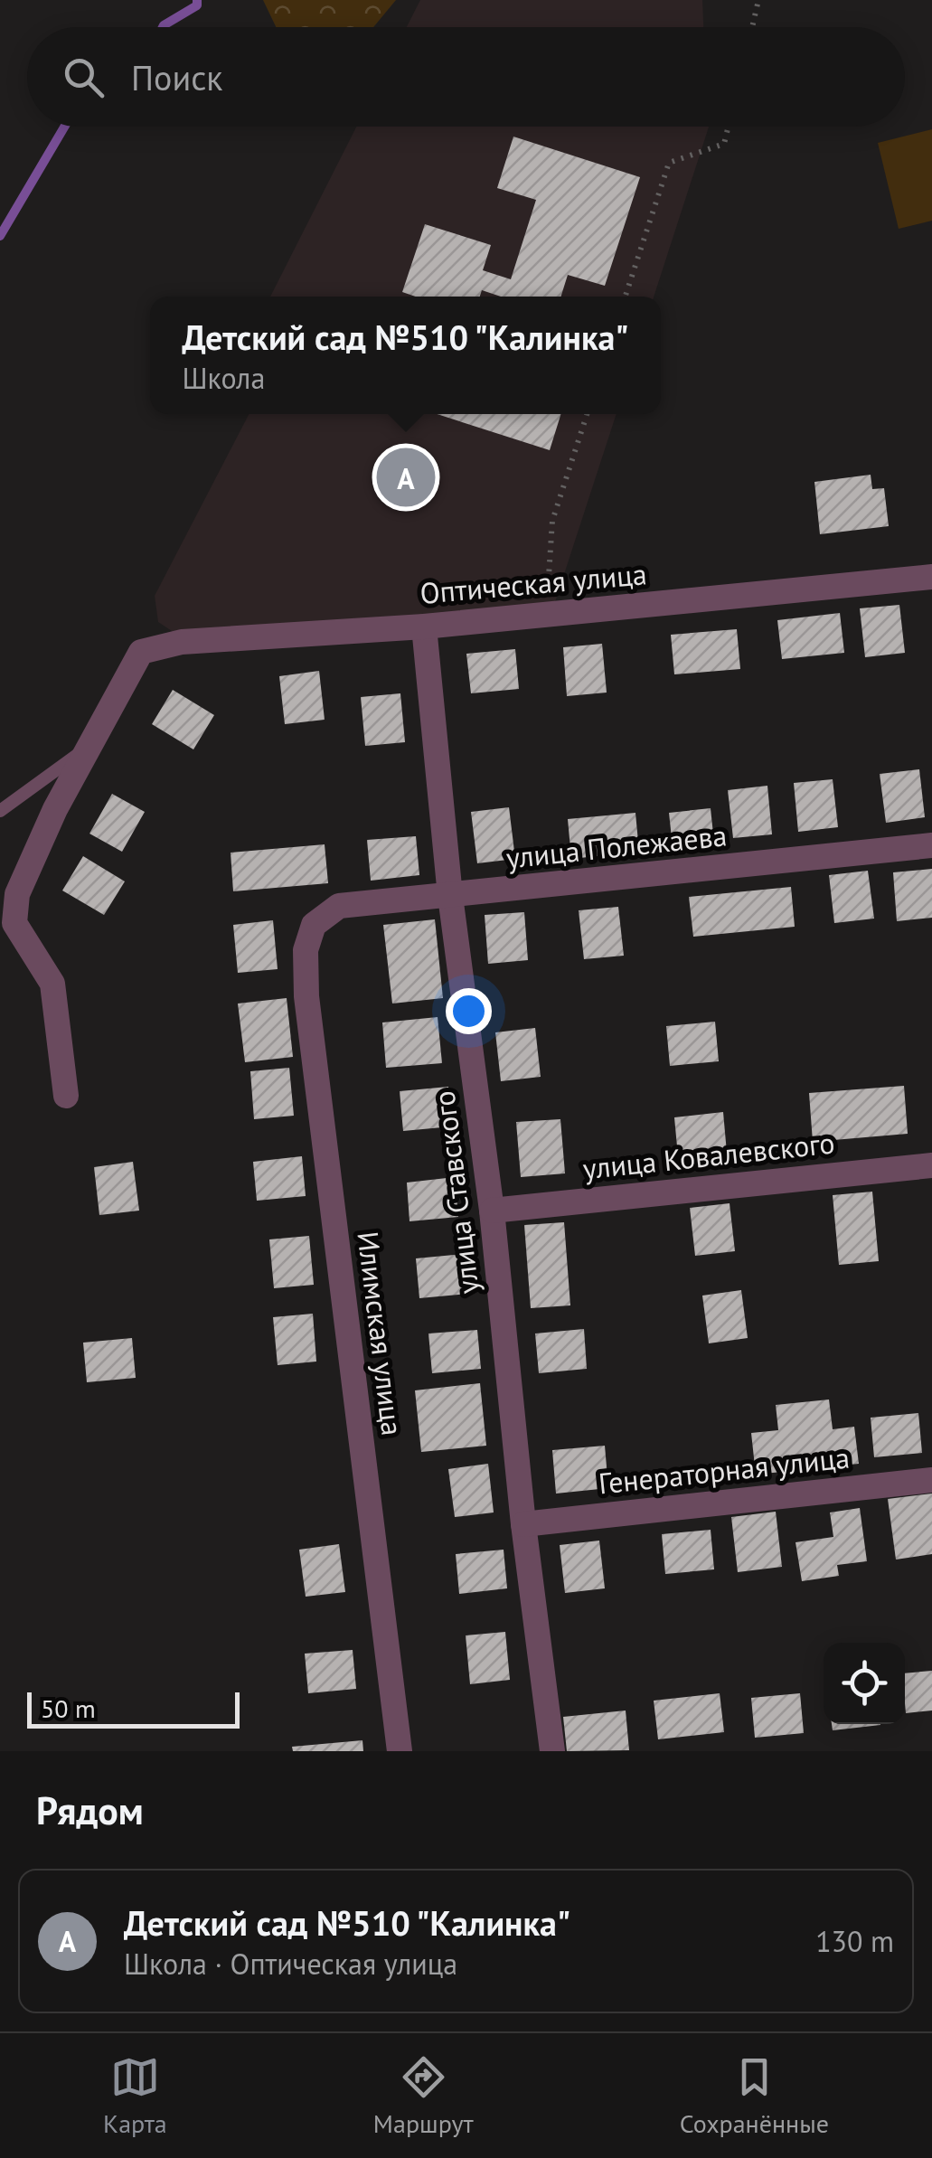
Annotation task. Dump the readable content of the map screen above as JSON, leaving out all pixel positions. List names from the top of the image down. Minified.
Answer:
{"streets":{"street":["Оптическая улица","улица Полежаева","улица Ковалевского","улица Ставского","Илимская улица","Генераторная улица"]},"crossings":[["Оптическая улица","улица Ставского"],["улица Полежаева","улица Ставского"],["улица Полежаева","Илимская улица"],["улица Ковалевского","улица Ставского"],["улица Ставского","Генераторная улица"]],"scale_bar":"50 m","page":{"search":"Поиск","popup":["Детский сад №510 \"Калинка\"","Школа"],"pins":"A","scale":"50 m","heading":"Рядом","list":[{"mark":"A","name":"Детский сад №510 \"Калинка\"","note":"Школа · Оптическая улица","value":"130 m"}],"nav":["Карта","Маршрут","Сохранённые"]}}
